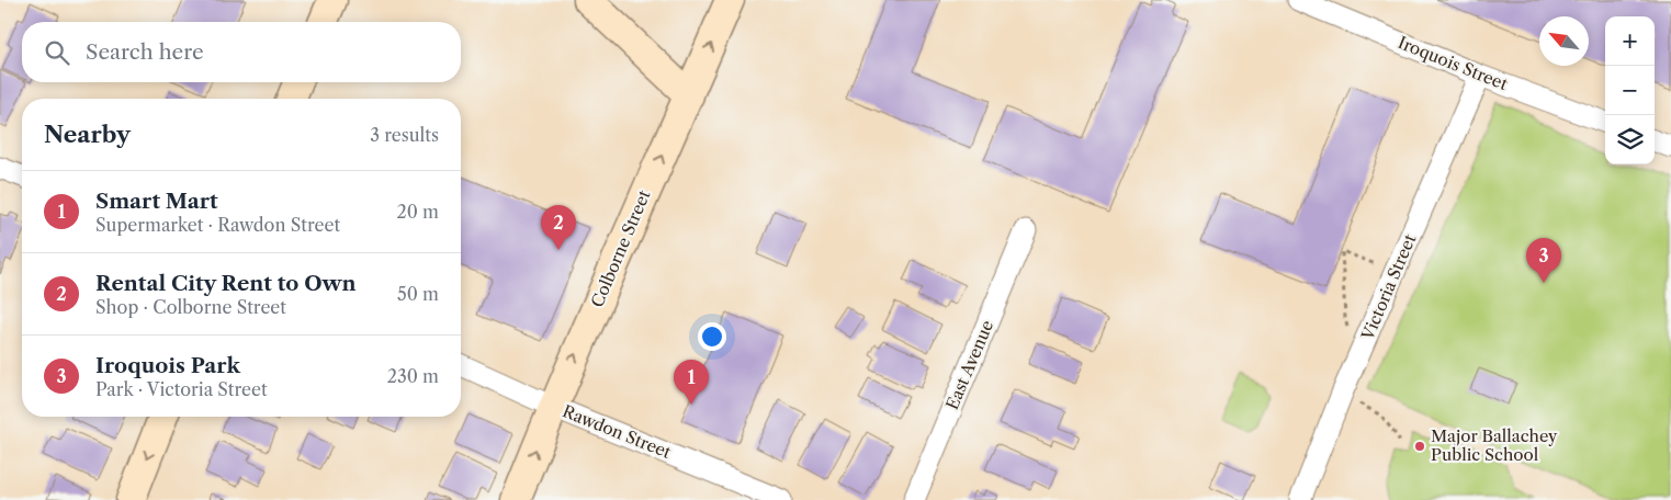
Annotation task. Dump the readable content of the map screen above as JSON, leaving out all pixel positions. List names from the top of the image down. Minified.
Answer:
{"streets":{"main road":["Colborne Street"],"street":["Iroquois Street","Victoria Street","East Avenue","Rawdon Street"]},"crossings":[["Iroquois Street","Victoria Street"],["Colborne Street","Rawdon Street"]],"one_way":["Colborne Street"],"places":["Major Ballachey Public School"],"north":"top left","page":{"map_buttons":["+","−"],"search":"Search here","heading":["Nearby","3 results"],"list":[{"mark":"1","name":"Smart Mart","note":"Supermarket · Rawdon Street","value":"20 m"},{"mark":"2","name":"Rental City Rent to Own","note":"Shop · Colborne Street","value":"50 m"},{"mark":"3","name":"Iroquois Park","note":"Park · Victoria Street","value":"230 m"}],"pins":["2","3","1"]}}
